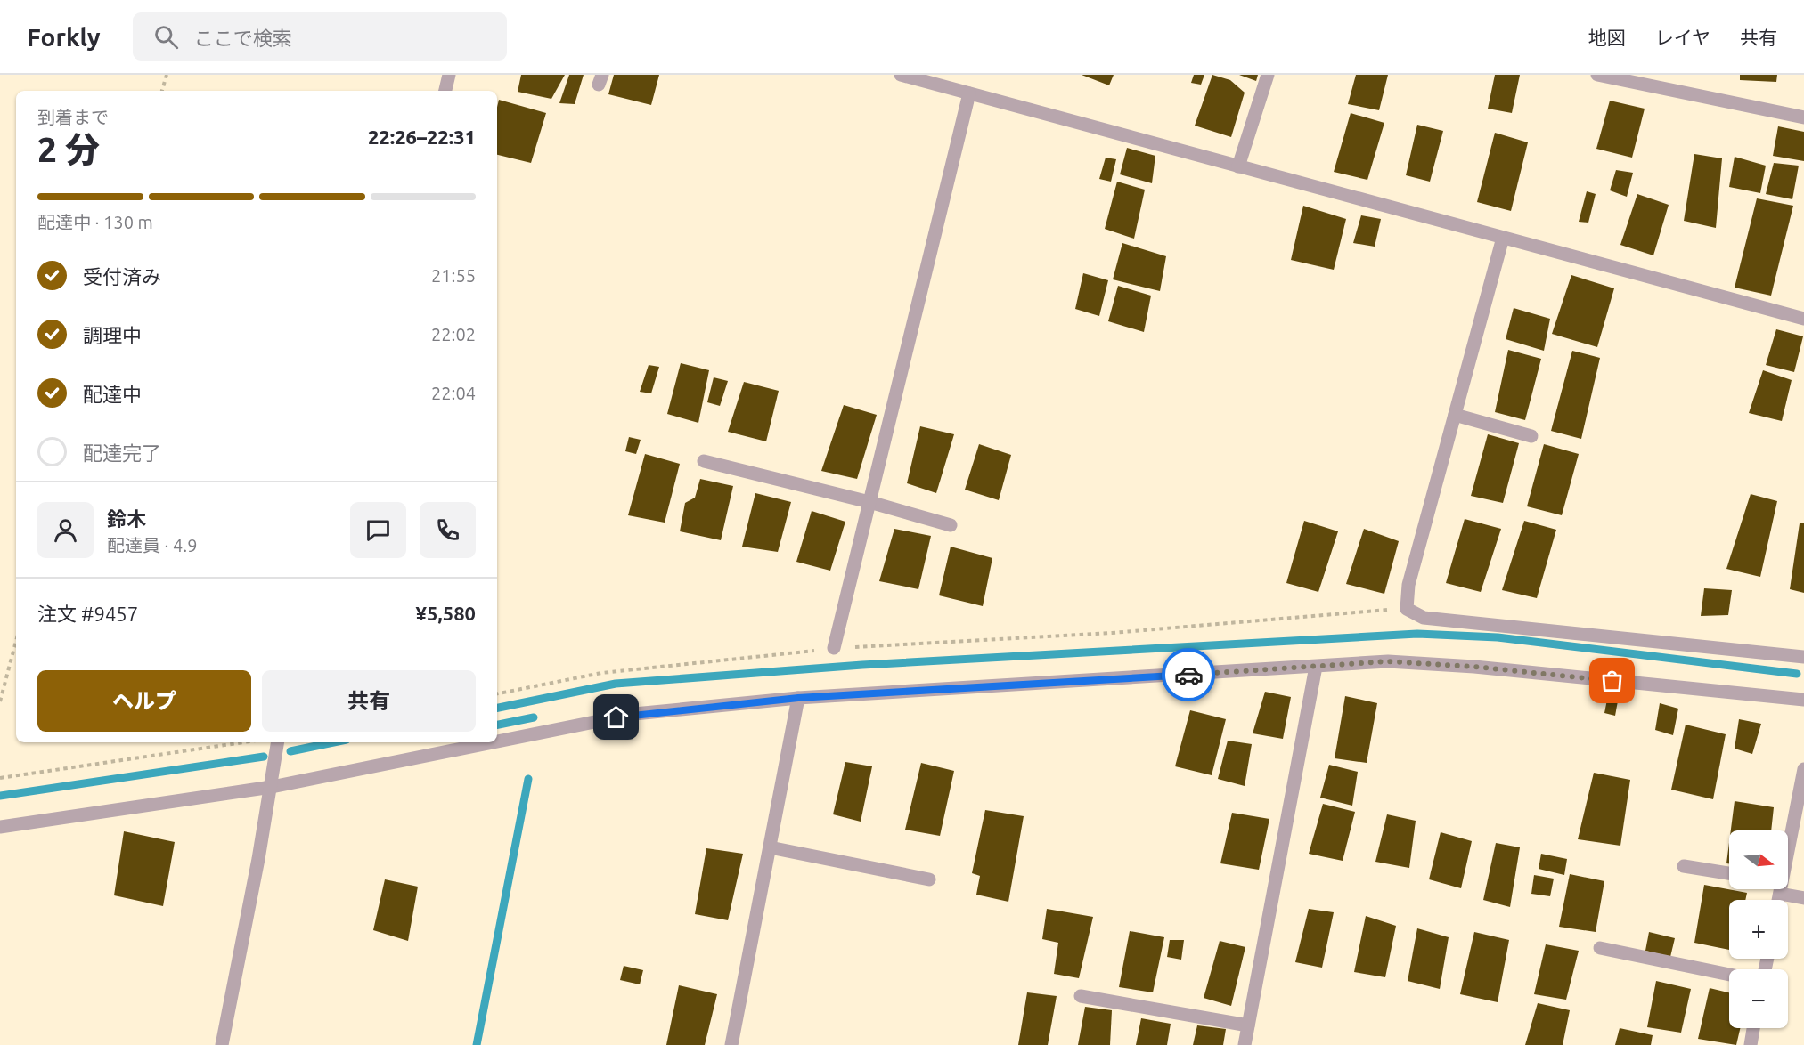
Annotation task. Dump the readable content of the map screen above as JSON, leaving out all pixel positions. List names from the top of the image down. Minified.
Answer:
{"north":"right","page":{"header":"Forkly","search":"ここで検索","nav":["地図","レイヤ","共有"],"heading":["2 分","到着まで","22:26–22:31"],"panel":["鈴木","配達員 · 4.9","注文 #9457","¥5,580"],"bar":"配達中 · 130 m","list":[["受付済み","21:55"],["調理中","22:02"],["配達中","22:04"],"配達完了"],"buttons":["ヘルプ","共有"],"map_buttons":["+","−"]}}
